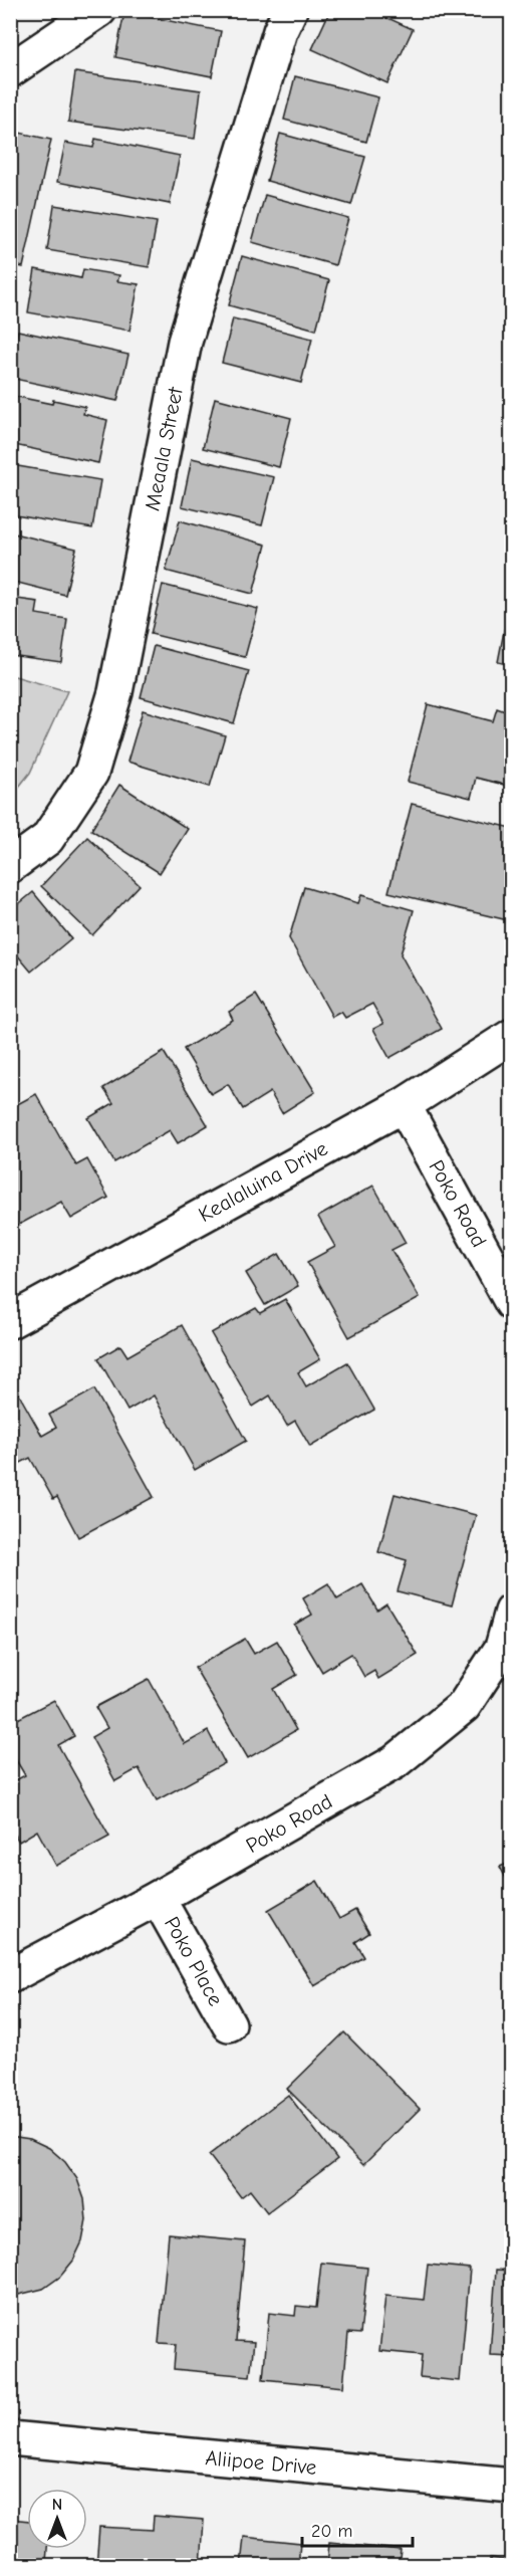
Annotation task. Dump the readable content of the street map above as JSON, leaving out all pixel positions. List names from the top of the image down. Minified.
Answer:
{"streets":{"street":["Meaala Street","Kealaluina Drive","Poko Road","Poko Place","Aliipoe Drive"]},"crossings":[["Kealaluina Drive","Poko Road"],["Poko Road","Poko Place"]],"scale_bar":"20 m","north":"top"}
